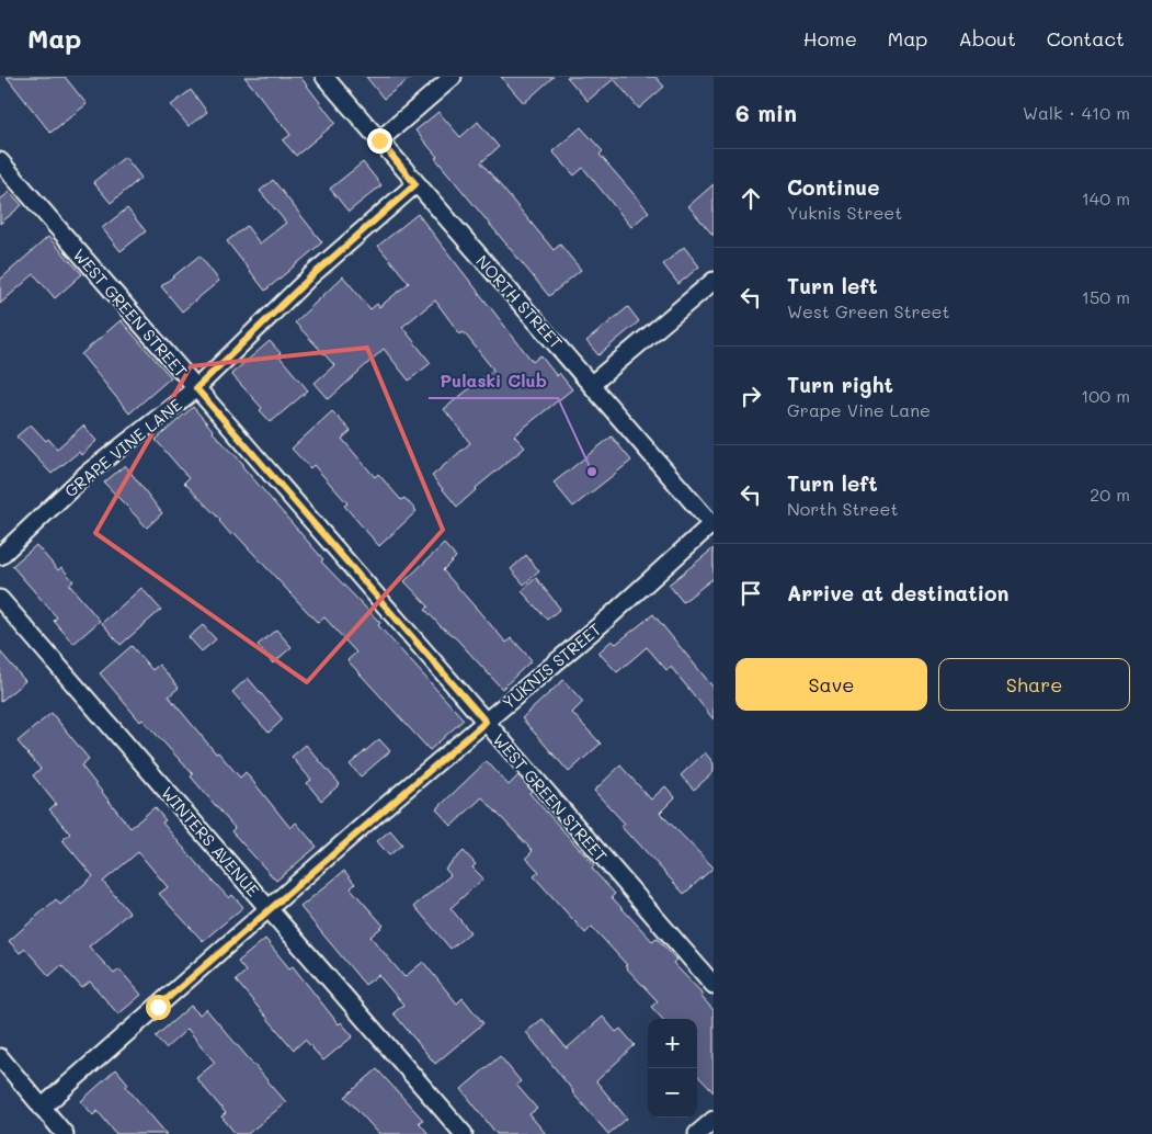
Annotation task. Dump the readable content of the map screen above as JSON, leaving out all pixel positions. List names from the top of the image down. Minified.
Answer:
{"streets":{"street":["NORTH STREET","WEST GREEN STREET","GRAPE VINE LANE","YUKNIS STREET","WINTERS AVENUE"]},"crossings":[["NORTH STREET","GRAPE VINE LANE"],["NORTH STREET","YUKNIS STREET"],["WEST GREEN STREET","GRAPE VINE LANE"],["WEST GREEN STREET","YUKNIS STREET"],["YUKNIS STREET","WINTERS AVENUE"]],"places":["Pulaski Club"],"page":{"header":"Map","nav":["Home","Map","About","Contact"],"heading":["6 min","Walk · 410 m"],"list":[["Continue","Yuknis Street","140 m"],["Turn left","West Green Street","150 m"],["Turn right","Grape Vine Lane","100 m"],["Turn left","North Street","20 m"],"Arrive at destination"],"buttons":["Save","Share"],"map_buttons":["+","−"]}}
